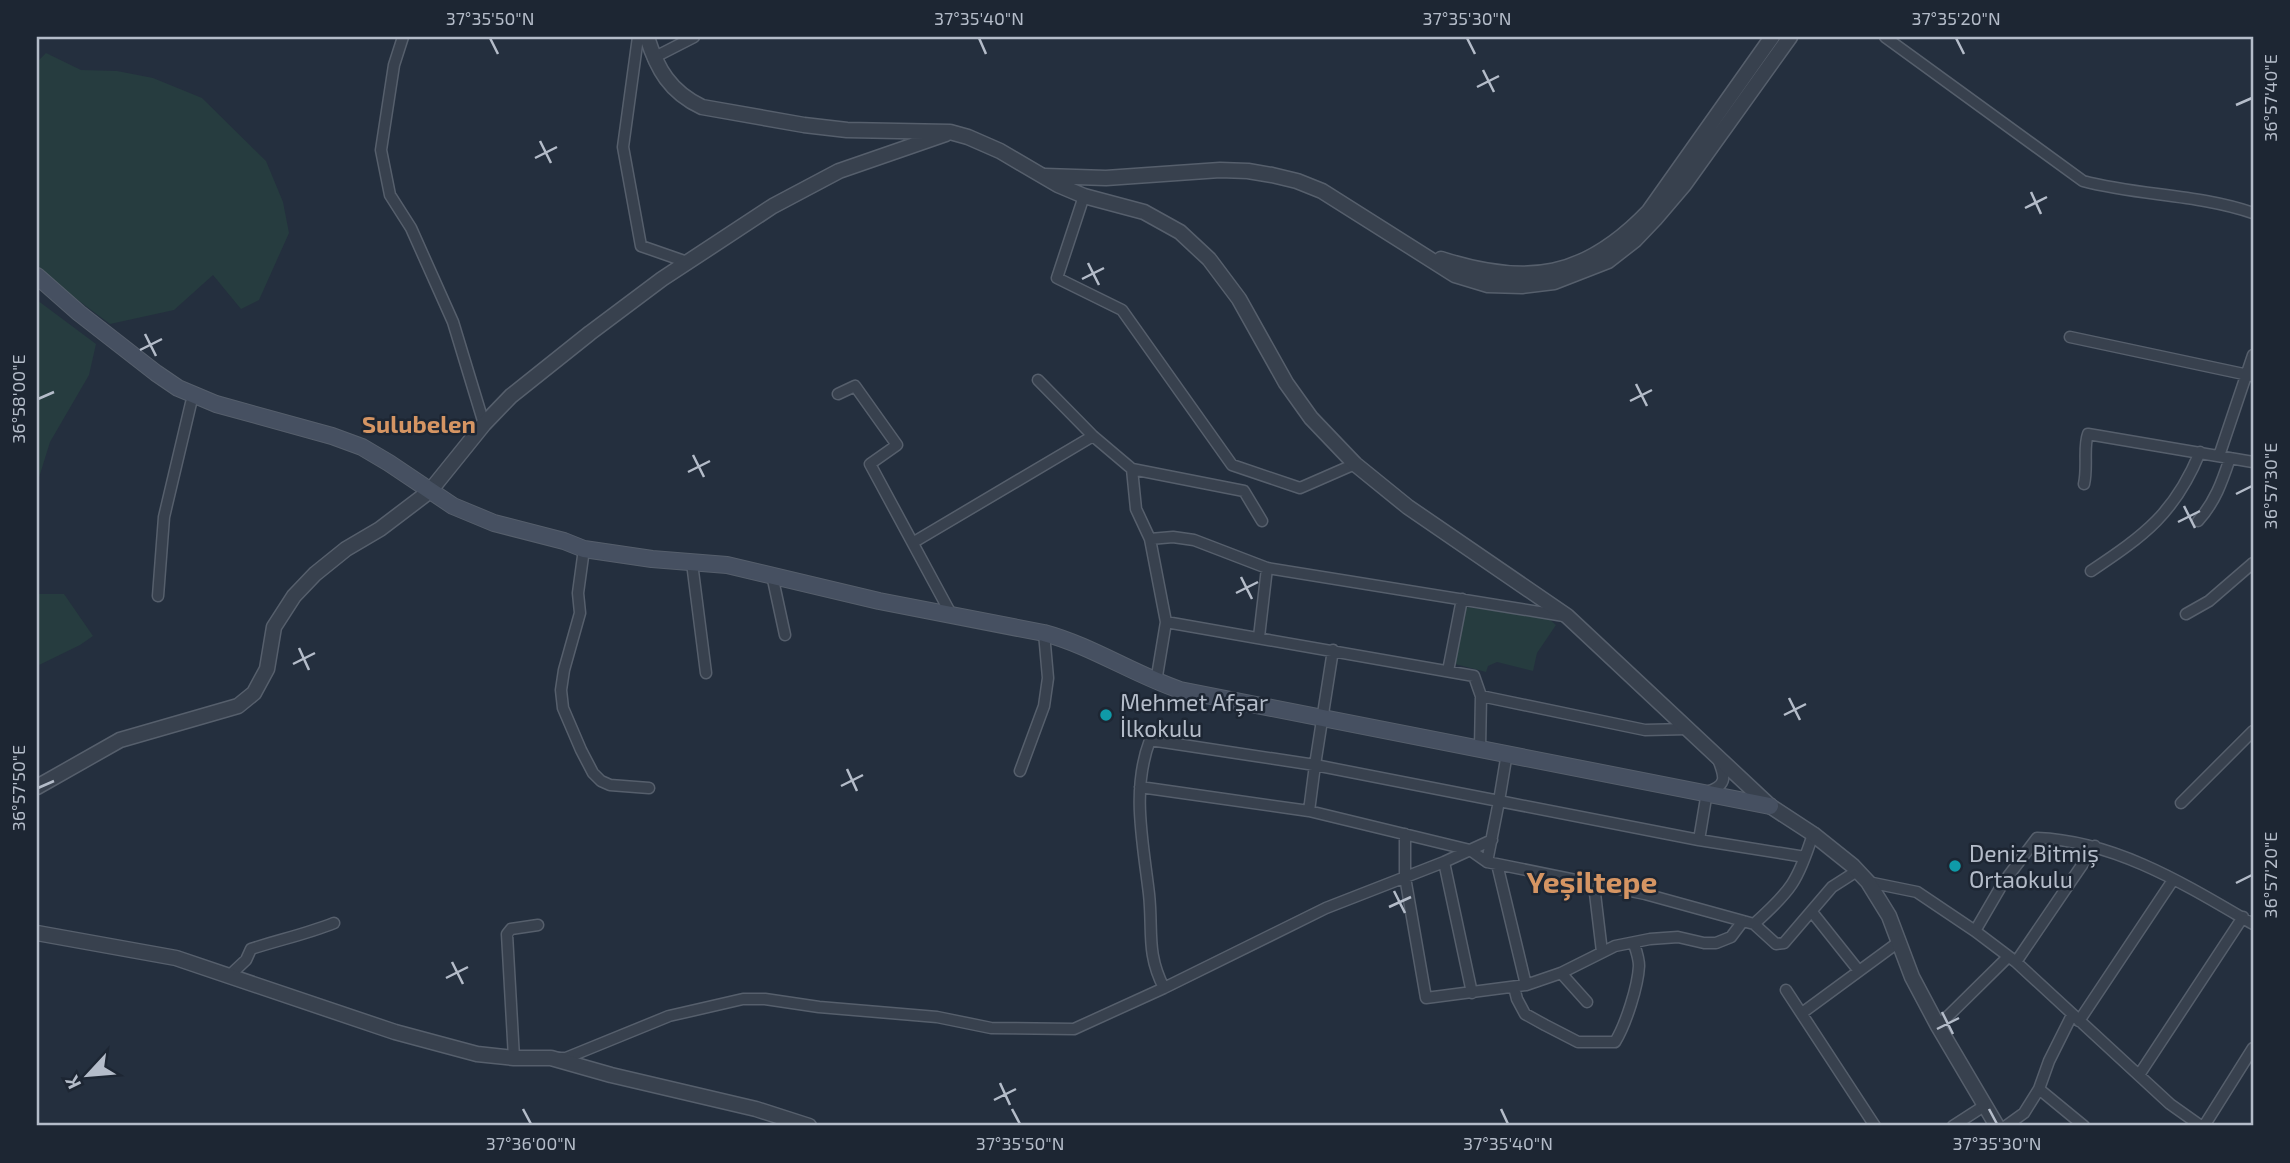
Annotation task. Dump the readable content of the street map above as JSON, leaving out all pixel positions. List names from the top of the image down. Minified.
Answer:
{"districts":["Sulubelen","Yeşiltepe"],"places":["Mehmet Afşar İlkokulu","Deniz Bitmiş Ortaokulu"],"north":"bottom left","coordinates":["37°35'50\"N","37°35'40\"N","37°35'30\"N","37°35'20\"N","36°57'40\"E","36°58'00\"E","36°57'30\"E","36°57'50\"E","36°57'20\"E","37°36'00\"N"]}
